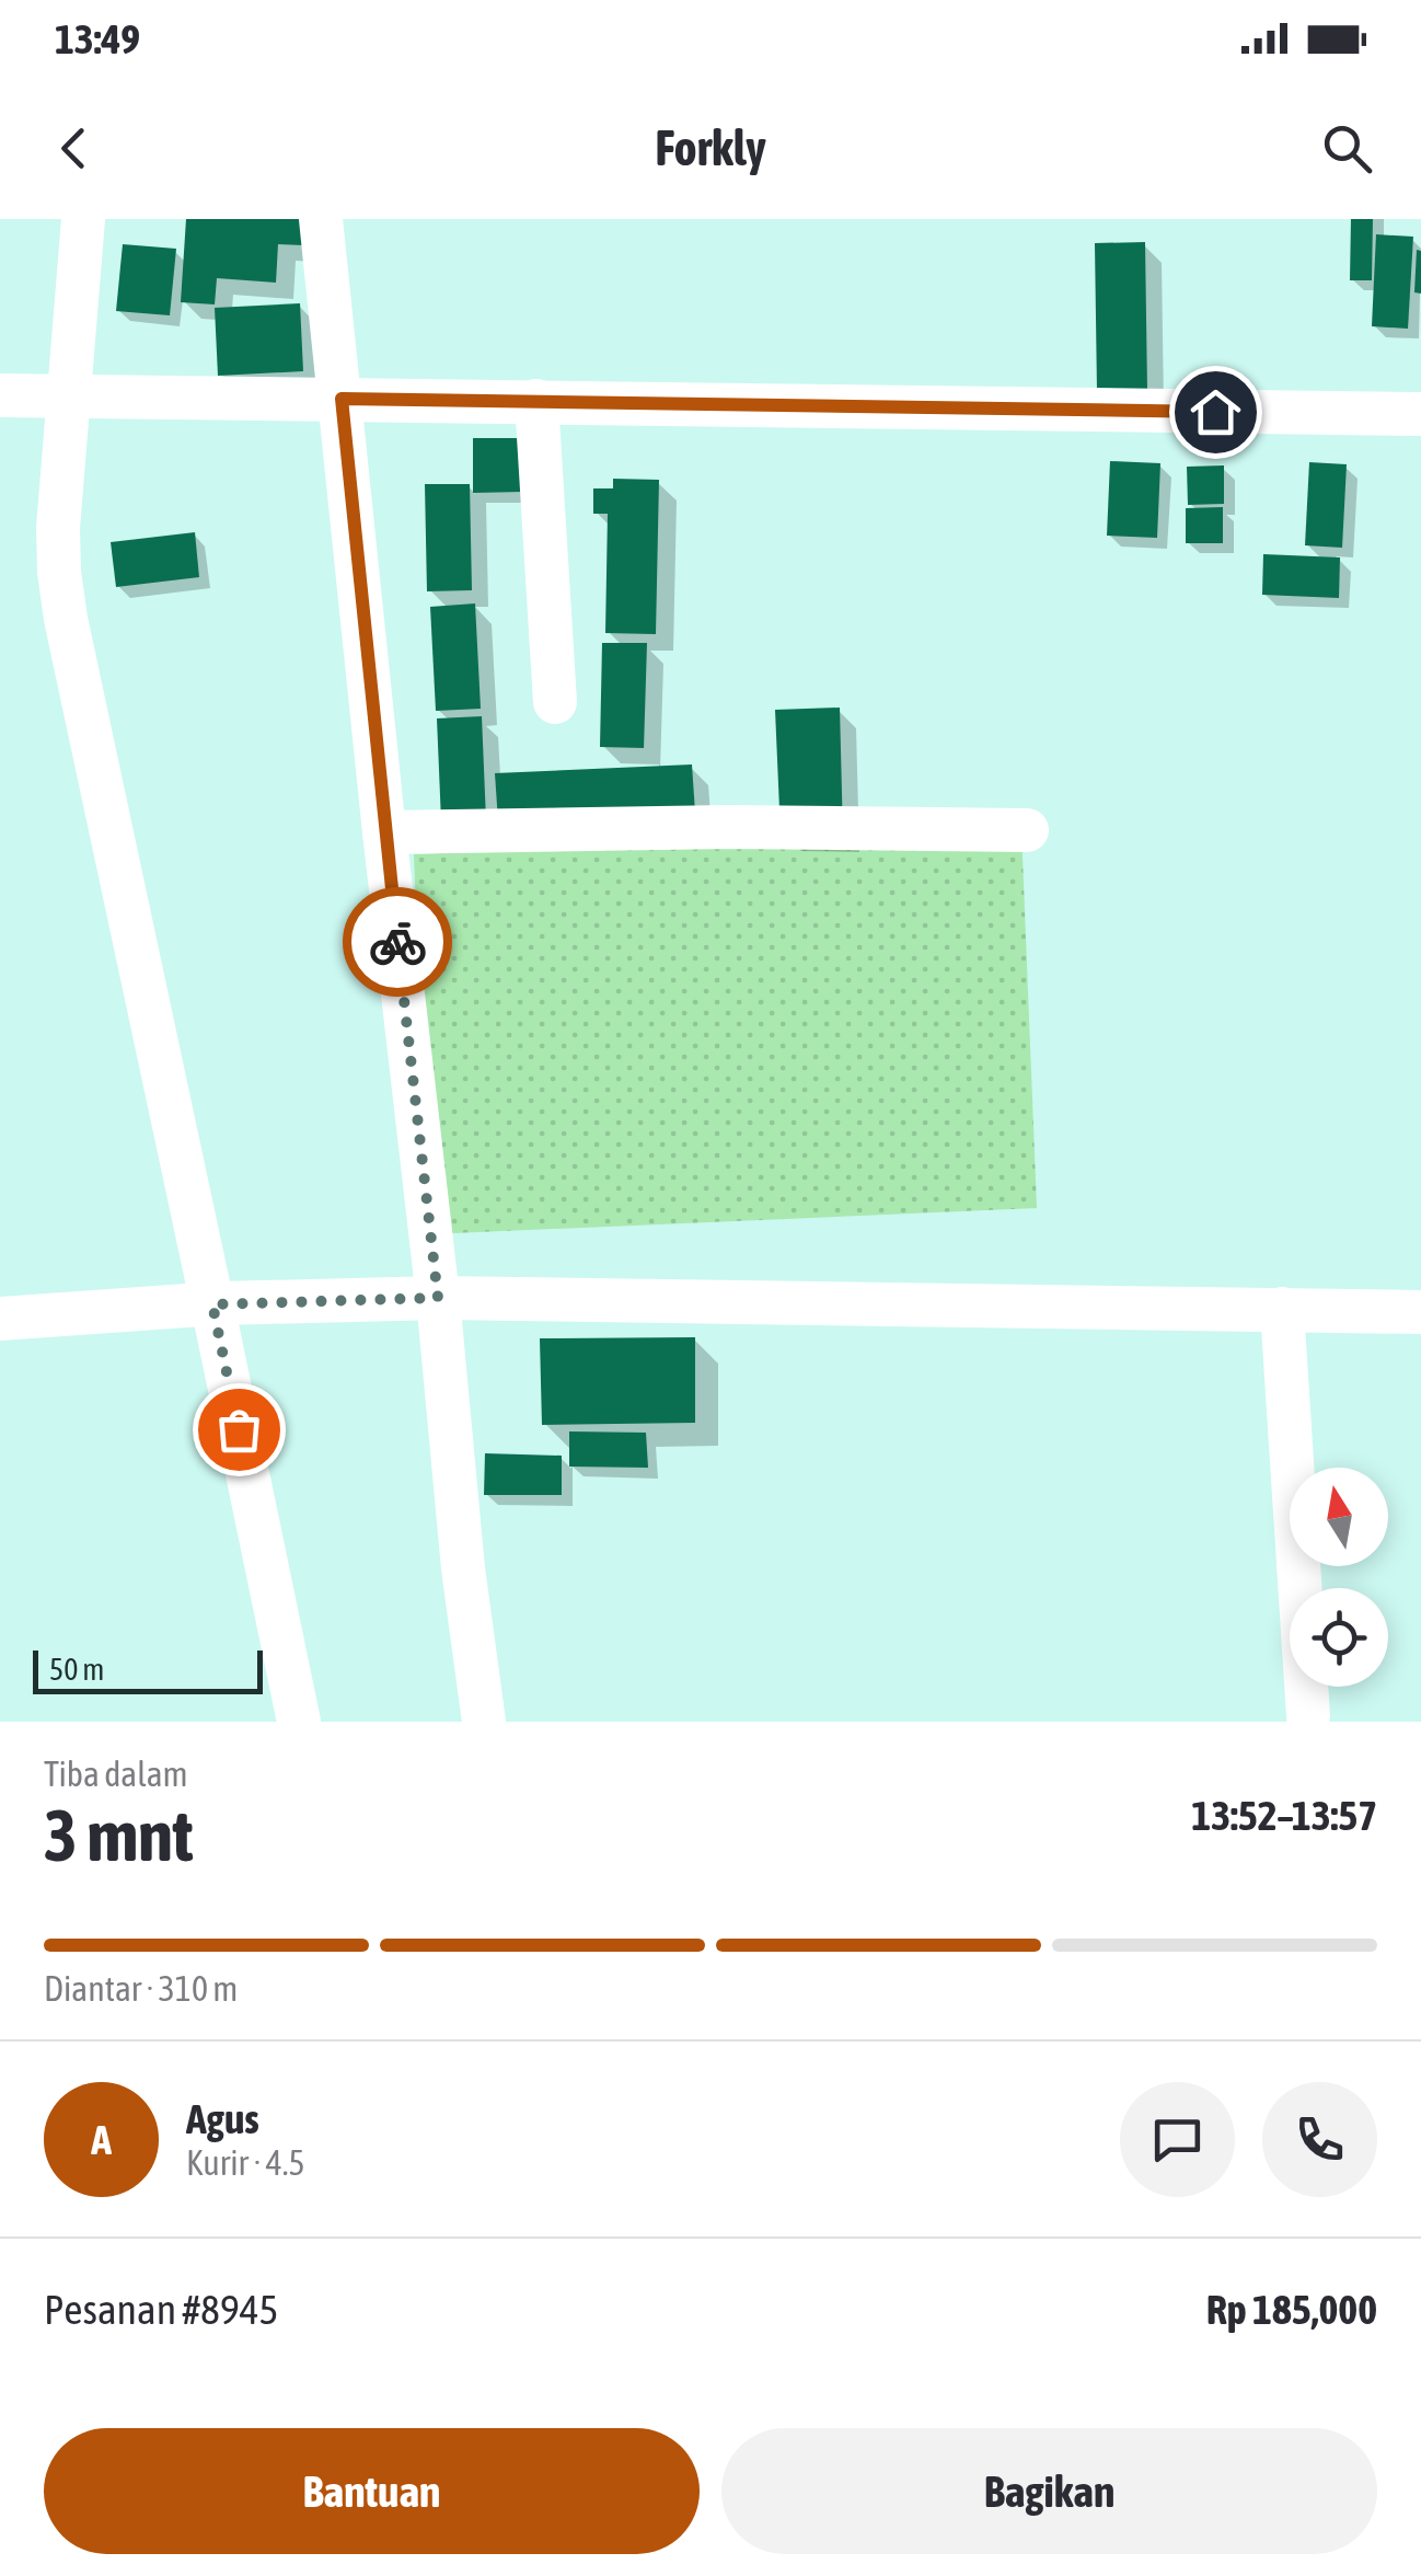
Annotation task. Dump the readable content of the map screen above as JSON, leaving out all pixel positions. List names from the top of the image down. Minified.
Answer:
{"scale_bar":"50 m","north":"top","page":{"status":"13:49","header":"Forkly","scale":"50 m","heading":["3 mnt","Tiba dalam","13:52–13:57"],"panel":["Agus","Kurir · 4.5","Pesanan #8945","Rp 185,000"],"bar":"Diantar · 310 m","round":"A","buttons":["Bantuan","Bagikan"]}}
